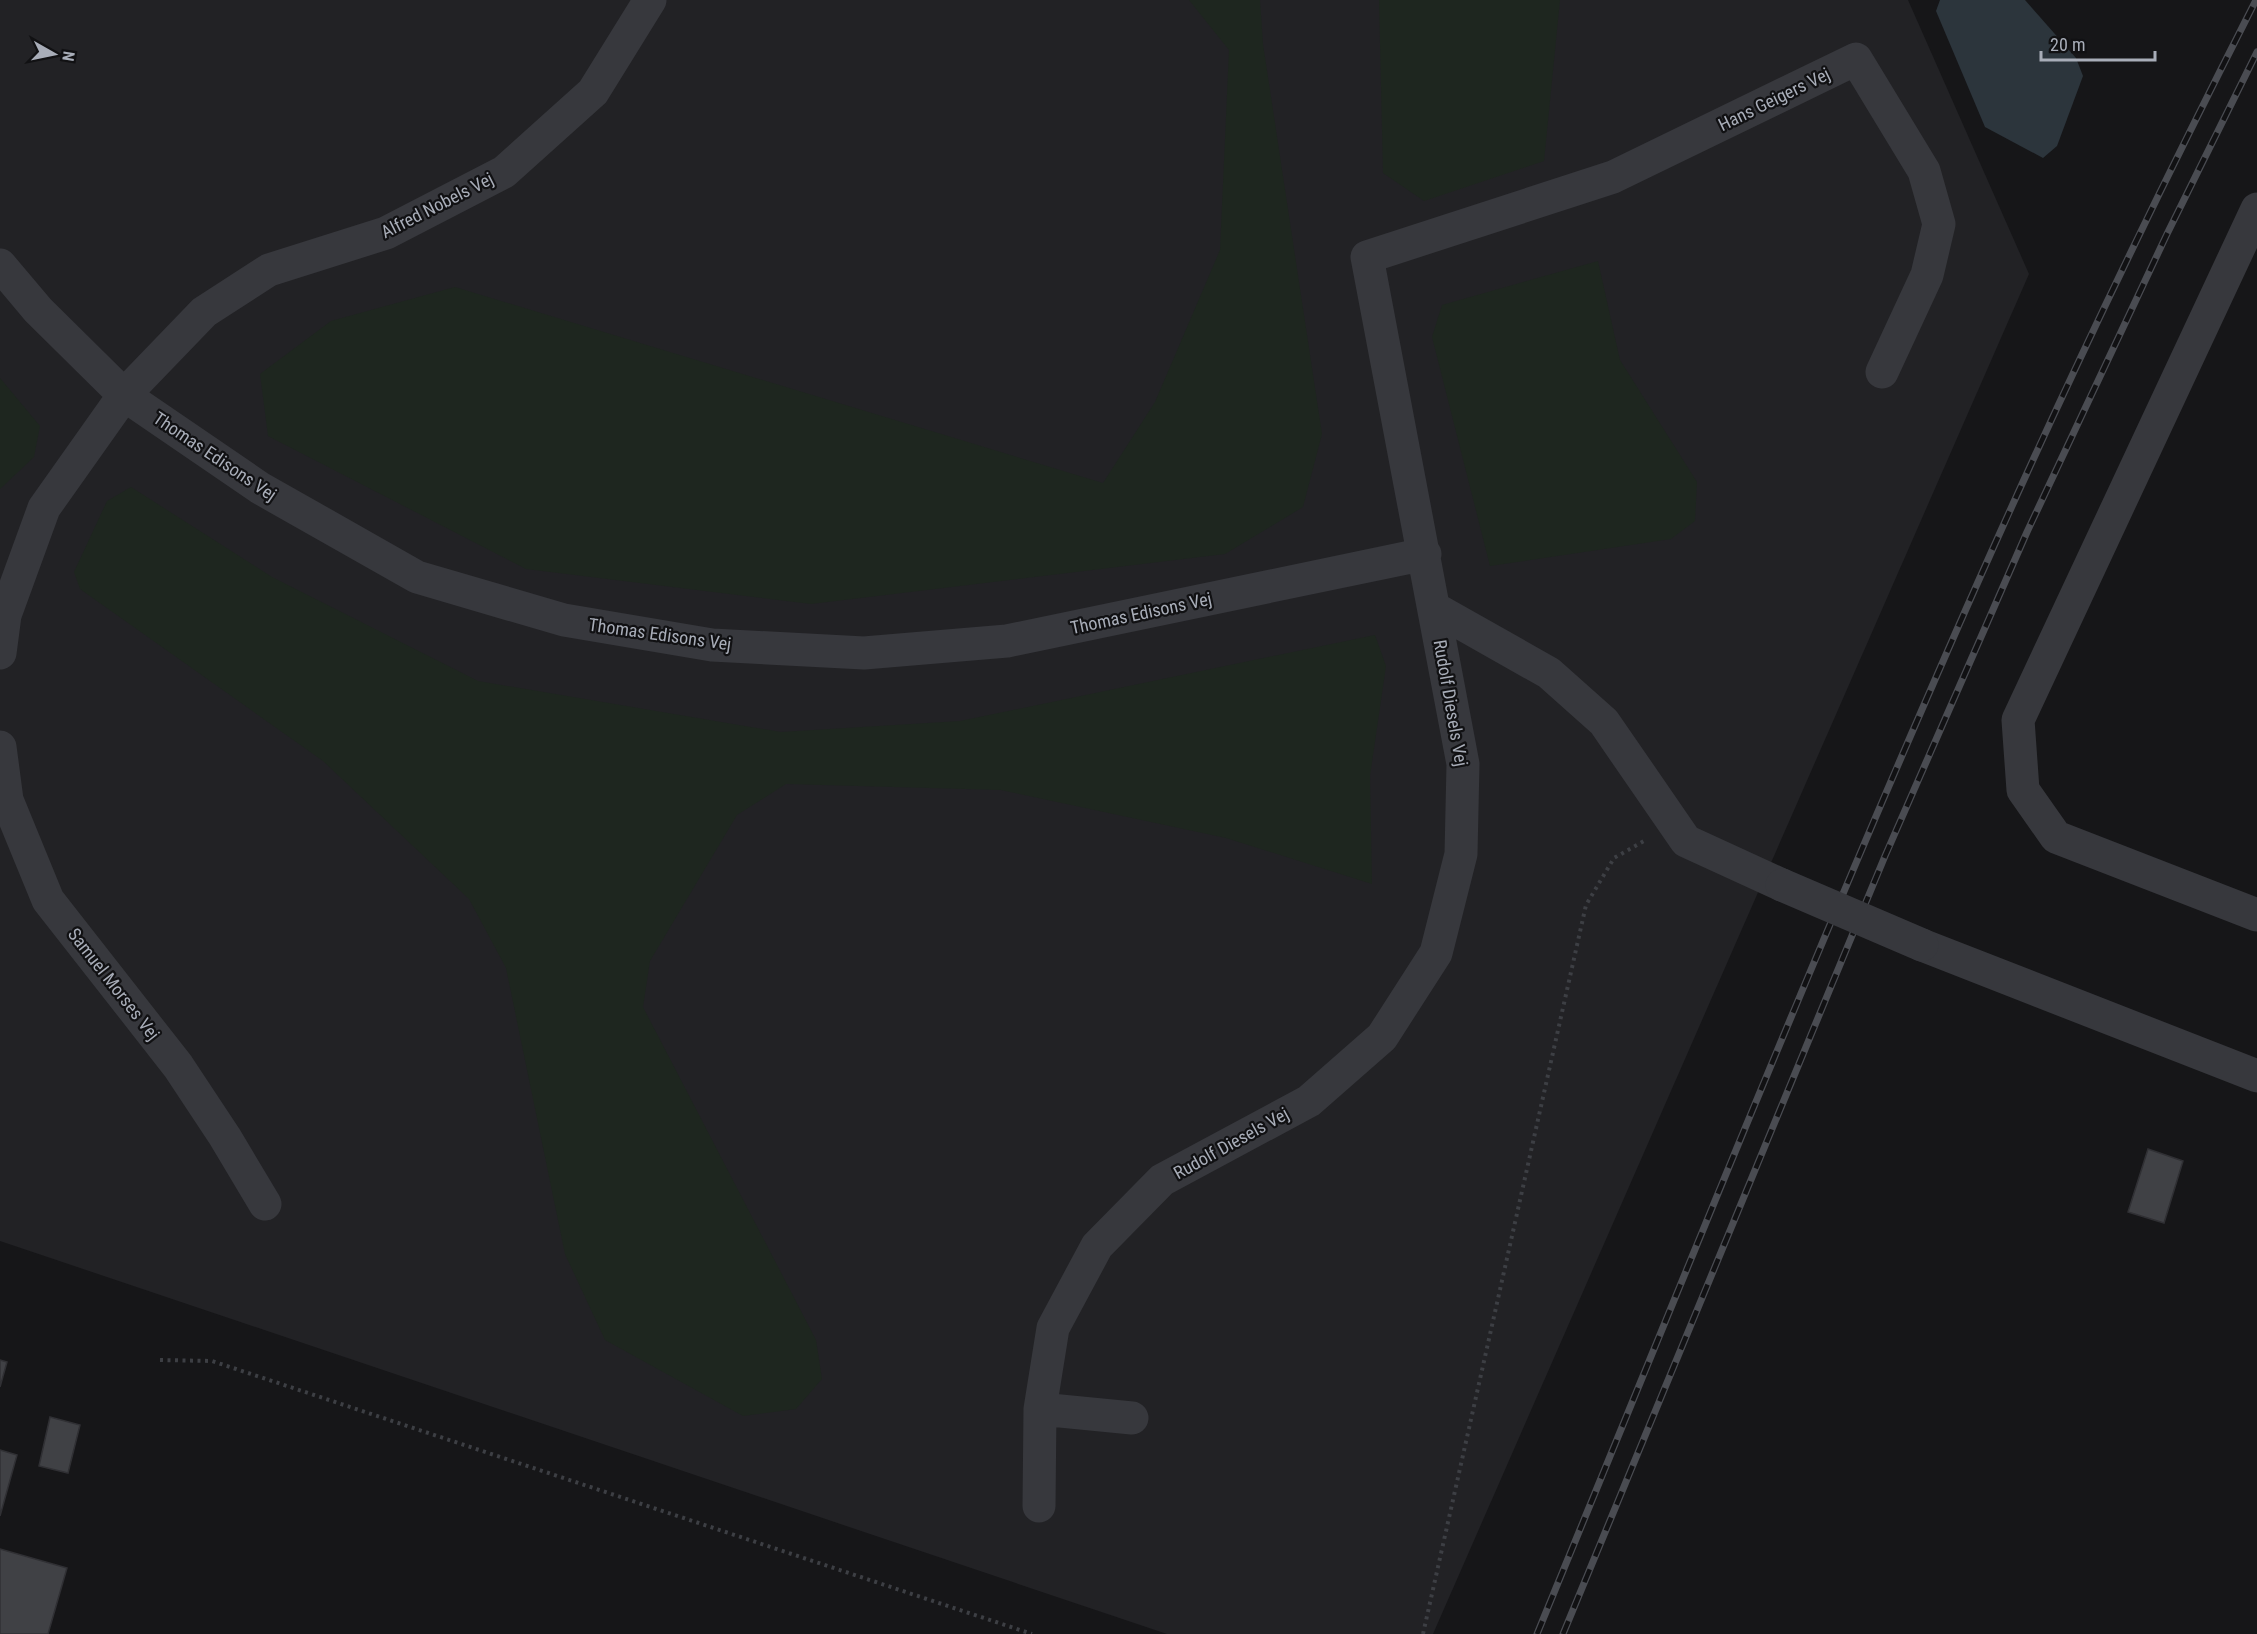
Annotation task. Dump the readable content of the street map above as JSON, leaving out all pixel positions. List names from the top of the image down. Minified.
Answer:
{"streets":{"street":["Hans Geigers Vej","Alfred Nobels Vej","Thomas Edisons Vej","Rudolf Diesels Vej","Samuel Morses Vej"]},"crossings":[["Hans Geigers Vej","Rudolf Diesels Vej"],["Alfred Nobels Vej","Thomas Edisons Vej"],["Thomas Edisons Vej","Rudolf Diesels Vej"]],"scale_bar":"20 m","north":"right"}
